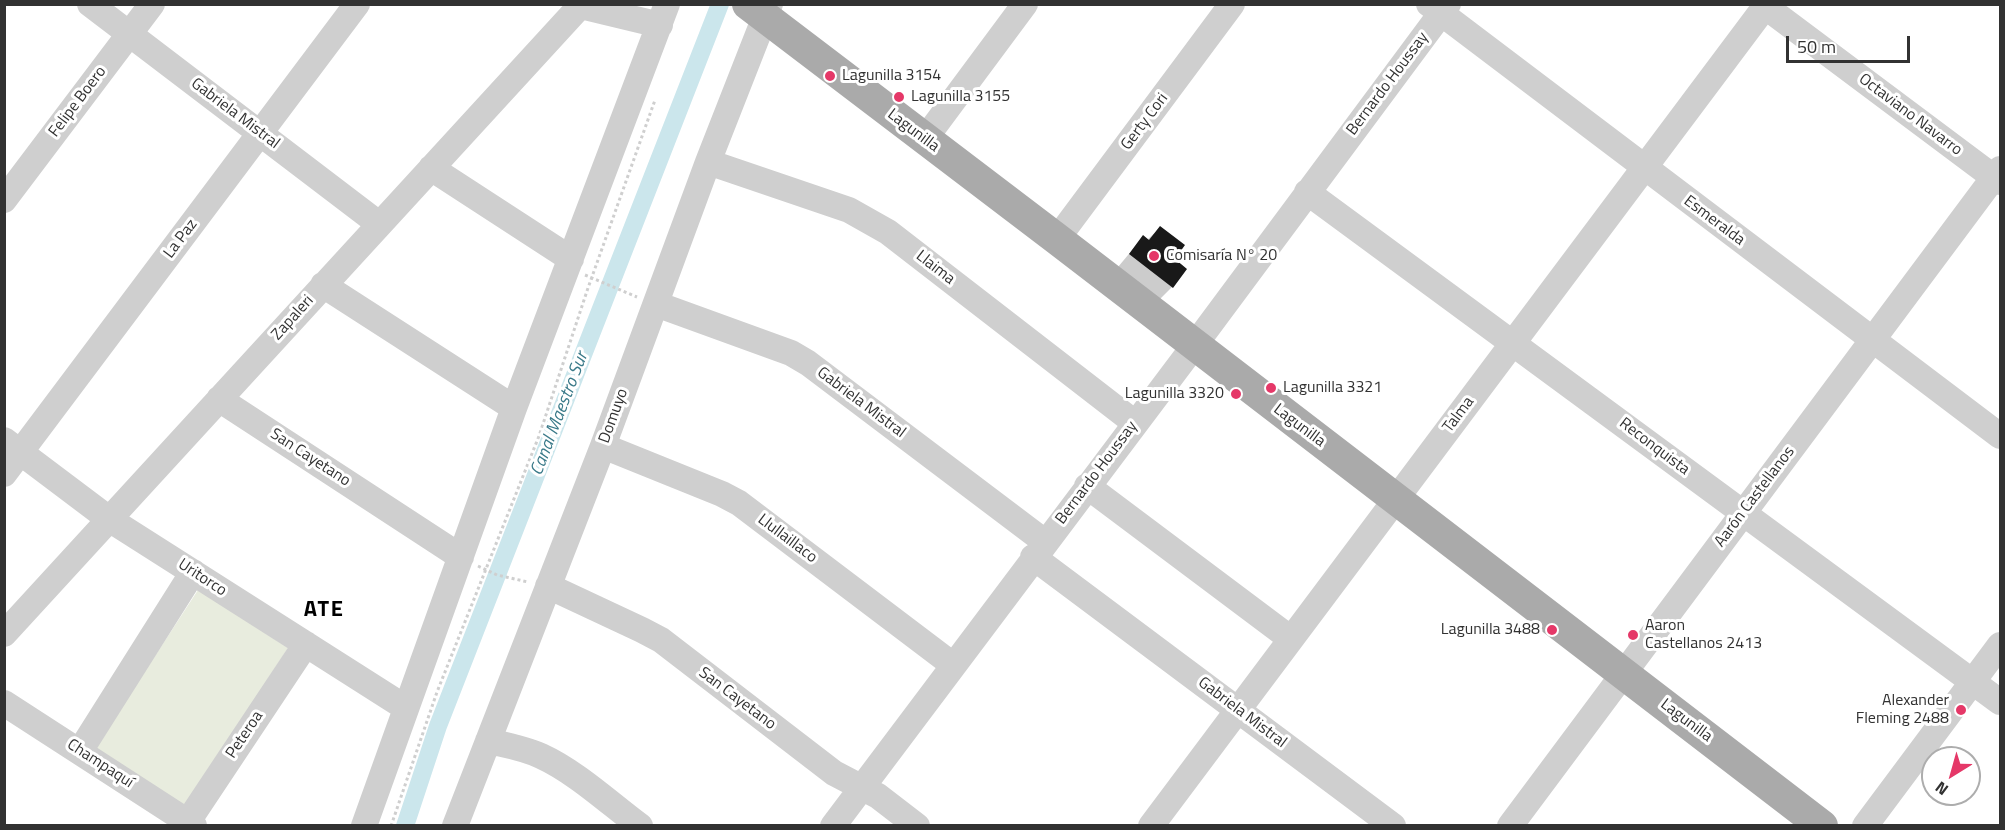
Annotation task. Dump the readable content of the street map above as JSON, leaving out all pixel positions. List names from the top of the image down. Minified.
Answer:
{"streets":{"main road":["Lagunilla"],"street":["Bernardo Houssay","Felipe Boero","Gabriela Mistral","Octaviano Navarro","Gerty Cori","Esmeralda","La Paz","Llaima","Zapaleri","Talma","Domuyo","Reconquista","San Cayetano","Aarón Castellanos","Llullaillaco","Uritorco","Peteroa","Champaquí"]},"crossings":[["Bernardo Houssay","Gabriela Mistral"],["Bernardo Houssay","Lagunilla"],["Bernardo Houssay","Esmeralda"],["Bernardo Houssay","Llaima"],["Bernardo Houssay","Reconquista"],["Bernardo Houssay","San Cayetano"],["Bernardo Houssay","Llullaillaco"],["Felipe Boero","Gabriela Mistral"],["Gabriela Mistral","La Paz"],["Gabriela Mistral","Zapaleri"],["Gabriela Mistral","Talma"],["Gabriela Mistral","Domuyo"],["Octaviano Navarro","Talma"],["Octaviano Navarro","Aarón Castellanos"],["Gerty Cori","Lagunilla"],["Lagunilla","Talma"],["Lagunilla","Domuyo"],["Lagunilla","Aarón Castellanos"],["Esmeralda","Talma"],["Esmeralda","Aarón Castellanos"],["La Paz","Uritorco"],["Llaima","Domuyo"],["Zapaleri","San Cayetano"],["Zapaleri","Uritorco"],["Talma","Reconquista"],["Domuyo","San Cayetano"],["Domuyo","Llullaillaco"],["Reconquista","Aarón Castellanos"],["Uritorco","Peteroa"],["Peteroa","Champaquí"]],"districts":["ATE"],"water":["Canal Maestro Sur"],"places":["Lagunilla 3154","Lagunilla 3155","Comisaría N° 20","Lagunilla 3321","Lagunilla 3320","Lagunilla 3488","Aaron Castellanos 2413","Alexander Fleming 2488"],"scale_bar":"50 m","north":"bottom left"}
